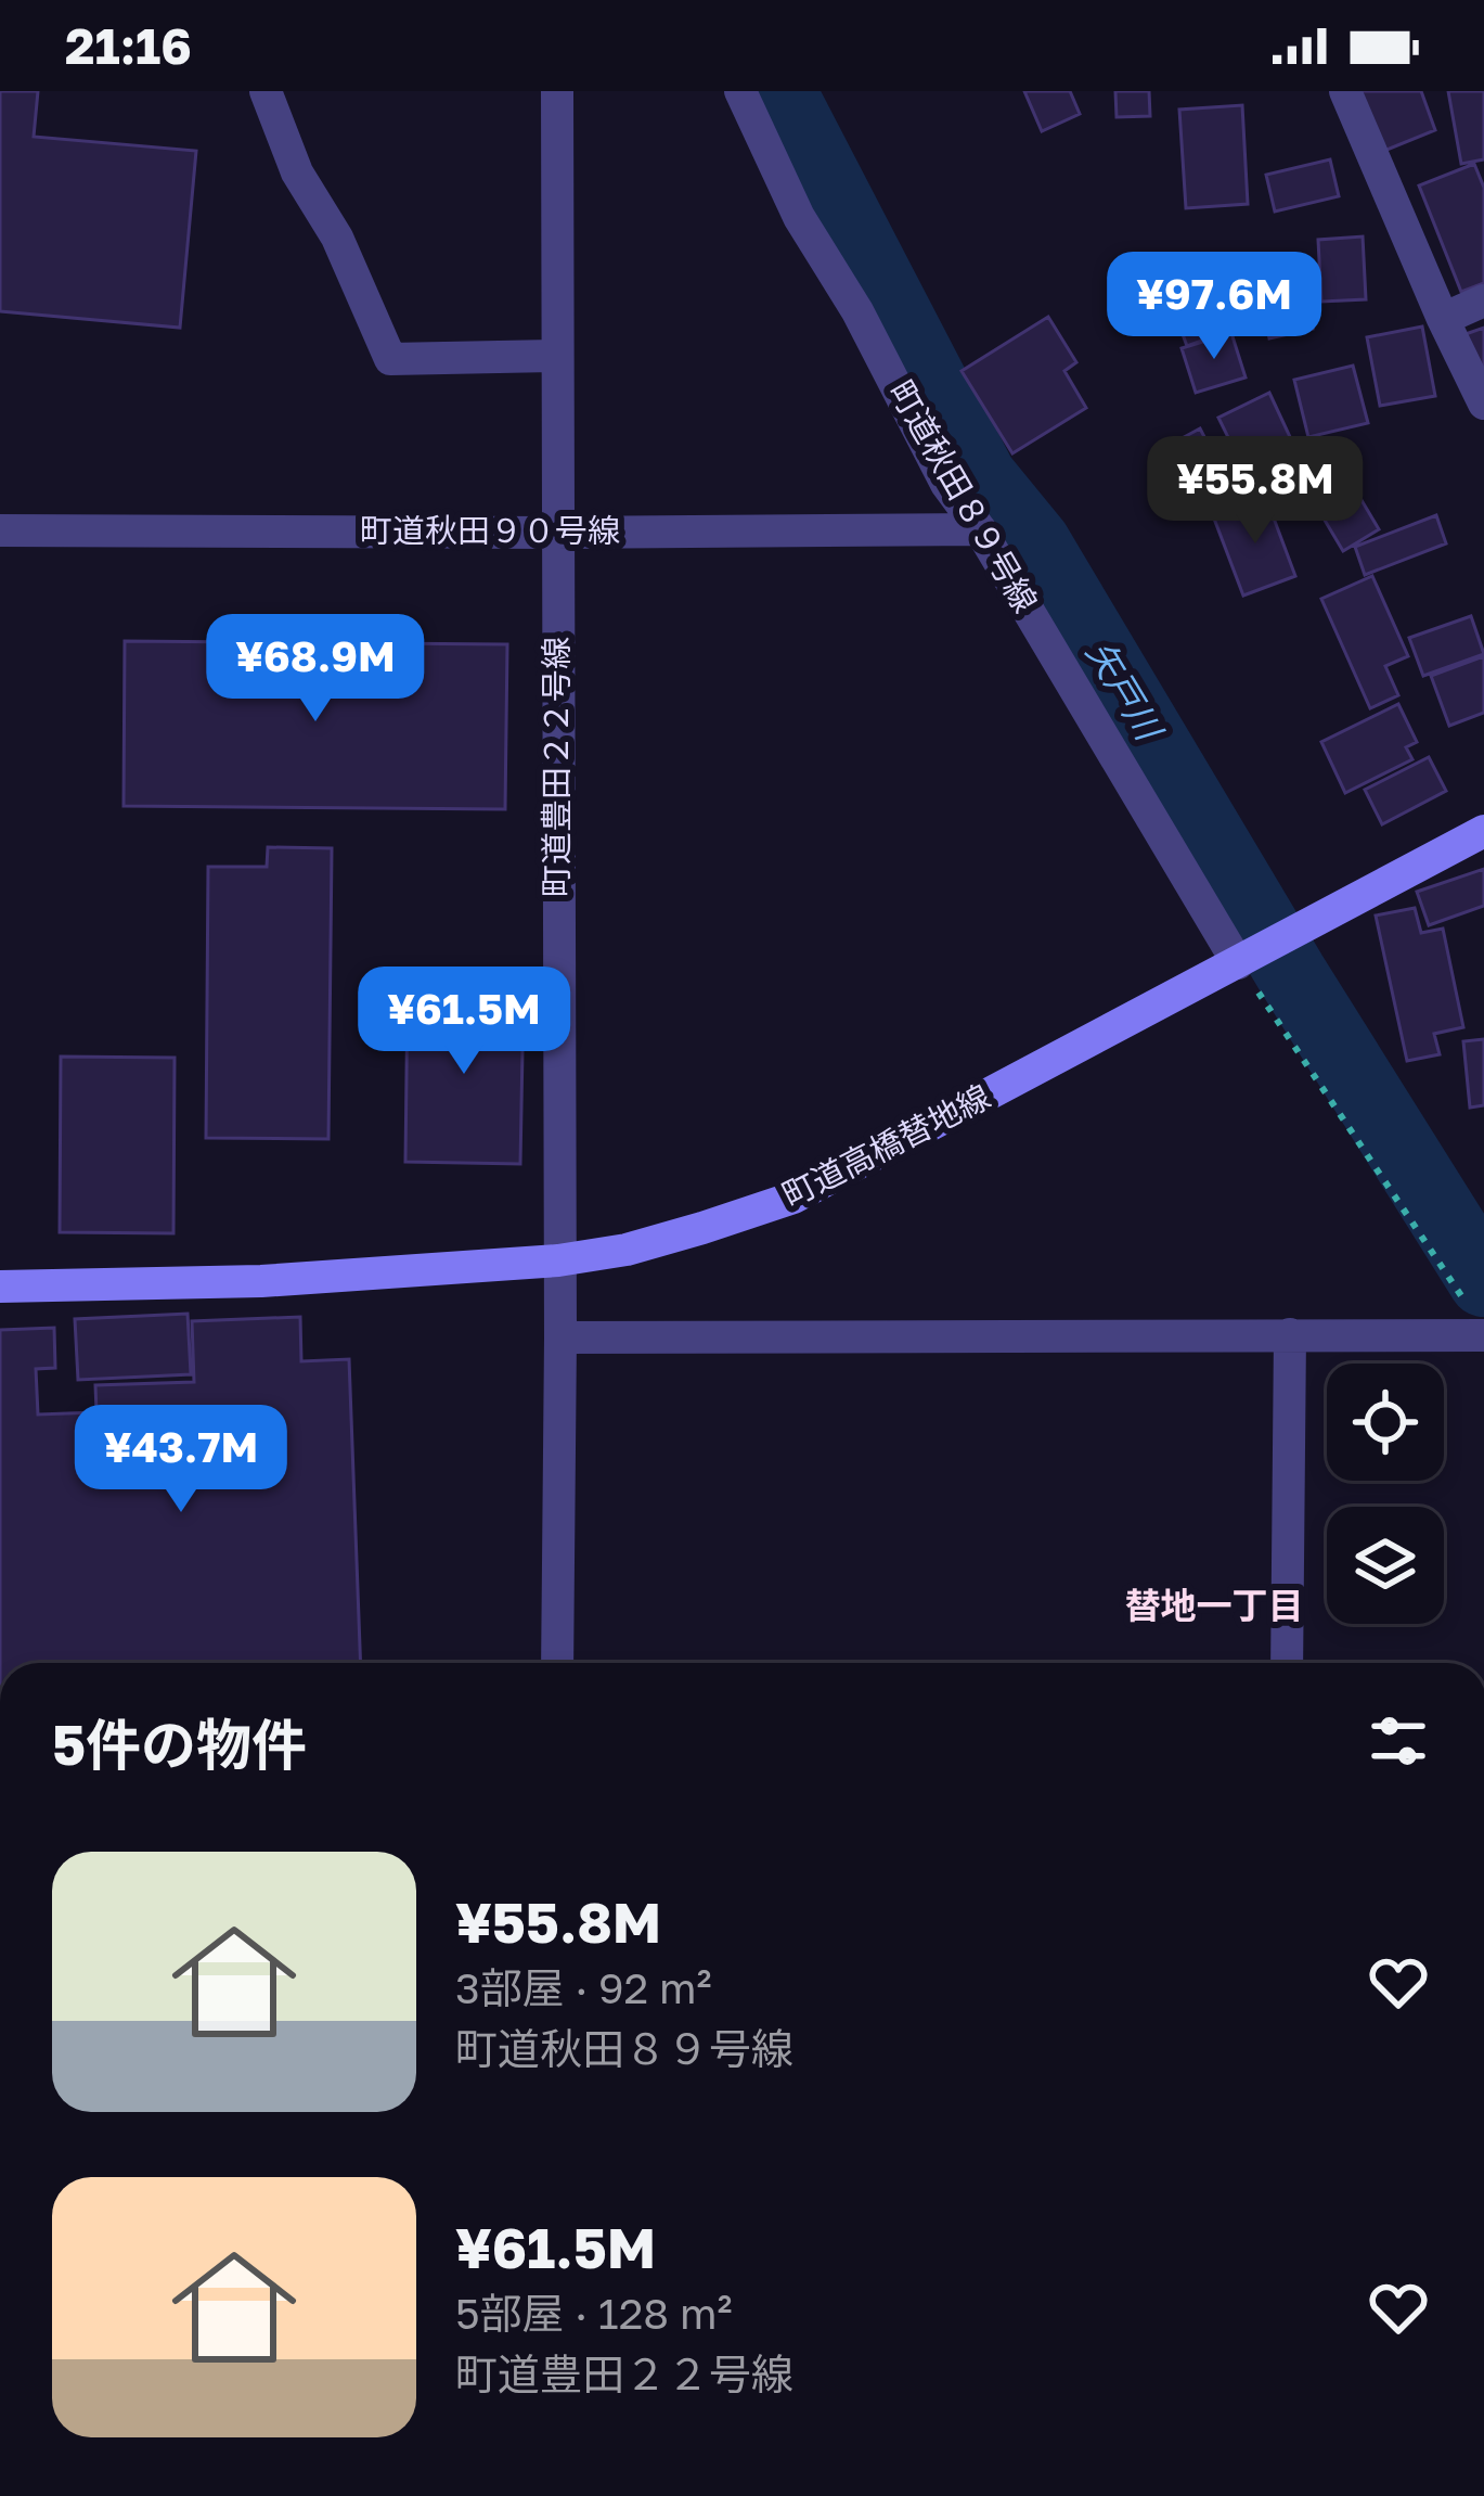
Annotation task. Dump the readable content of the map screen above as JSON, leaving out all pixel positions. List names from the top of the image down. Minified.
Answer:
{"streets":{"street":["町道秋田８９号線","町道秋田９０号線","町道豊田２２号線","町道高橋替地線"]},"crossings":[["町道秋田８９号線","町道秋田９０号線"],["町道秋田８９号線","町道高橋替地線"],["町道秋田９０号線","町道豊田２２号線"],["町道豊田２２号線","町道高橋替地線"]],"districts":["替地一丁目"],"water":["矢戸川"],"page":{"status":"21:16","price":["¥97.6M","¥55.8M","¥68.9M","¥61.5M","¥43.7M"],"heading":"5件の物件","list":[{"name":"¥55.8M","note":"3部屋 · 92 m² · 町道秋田８９号線"},{"name":"¥61.5M","note":"5部屋 · 128 m² · 町道豊田２２号線"}]}}
